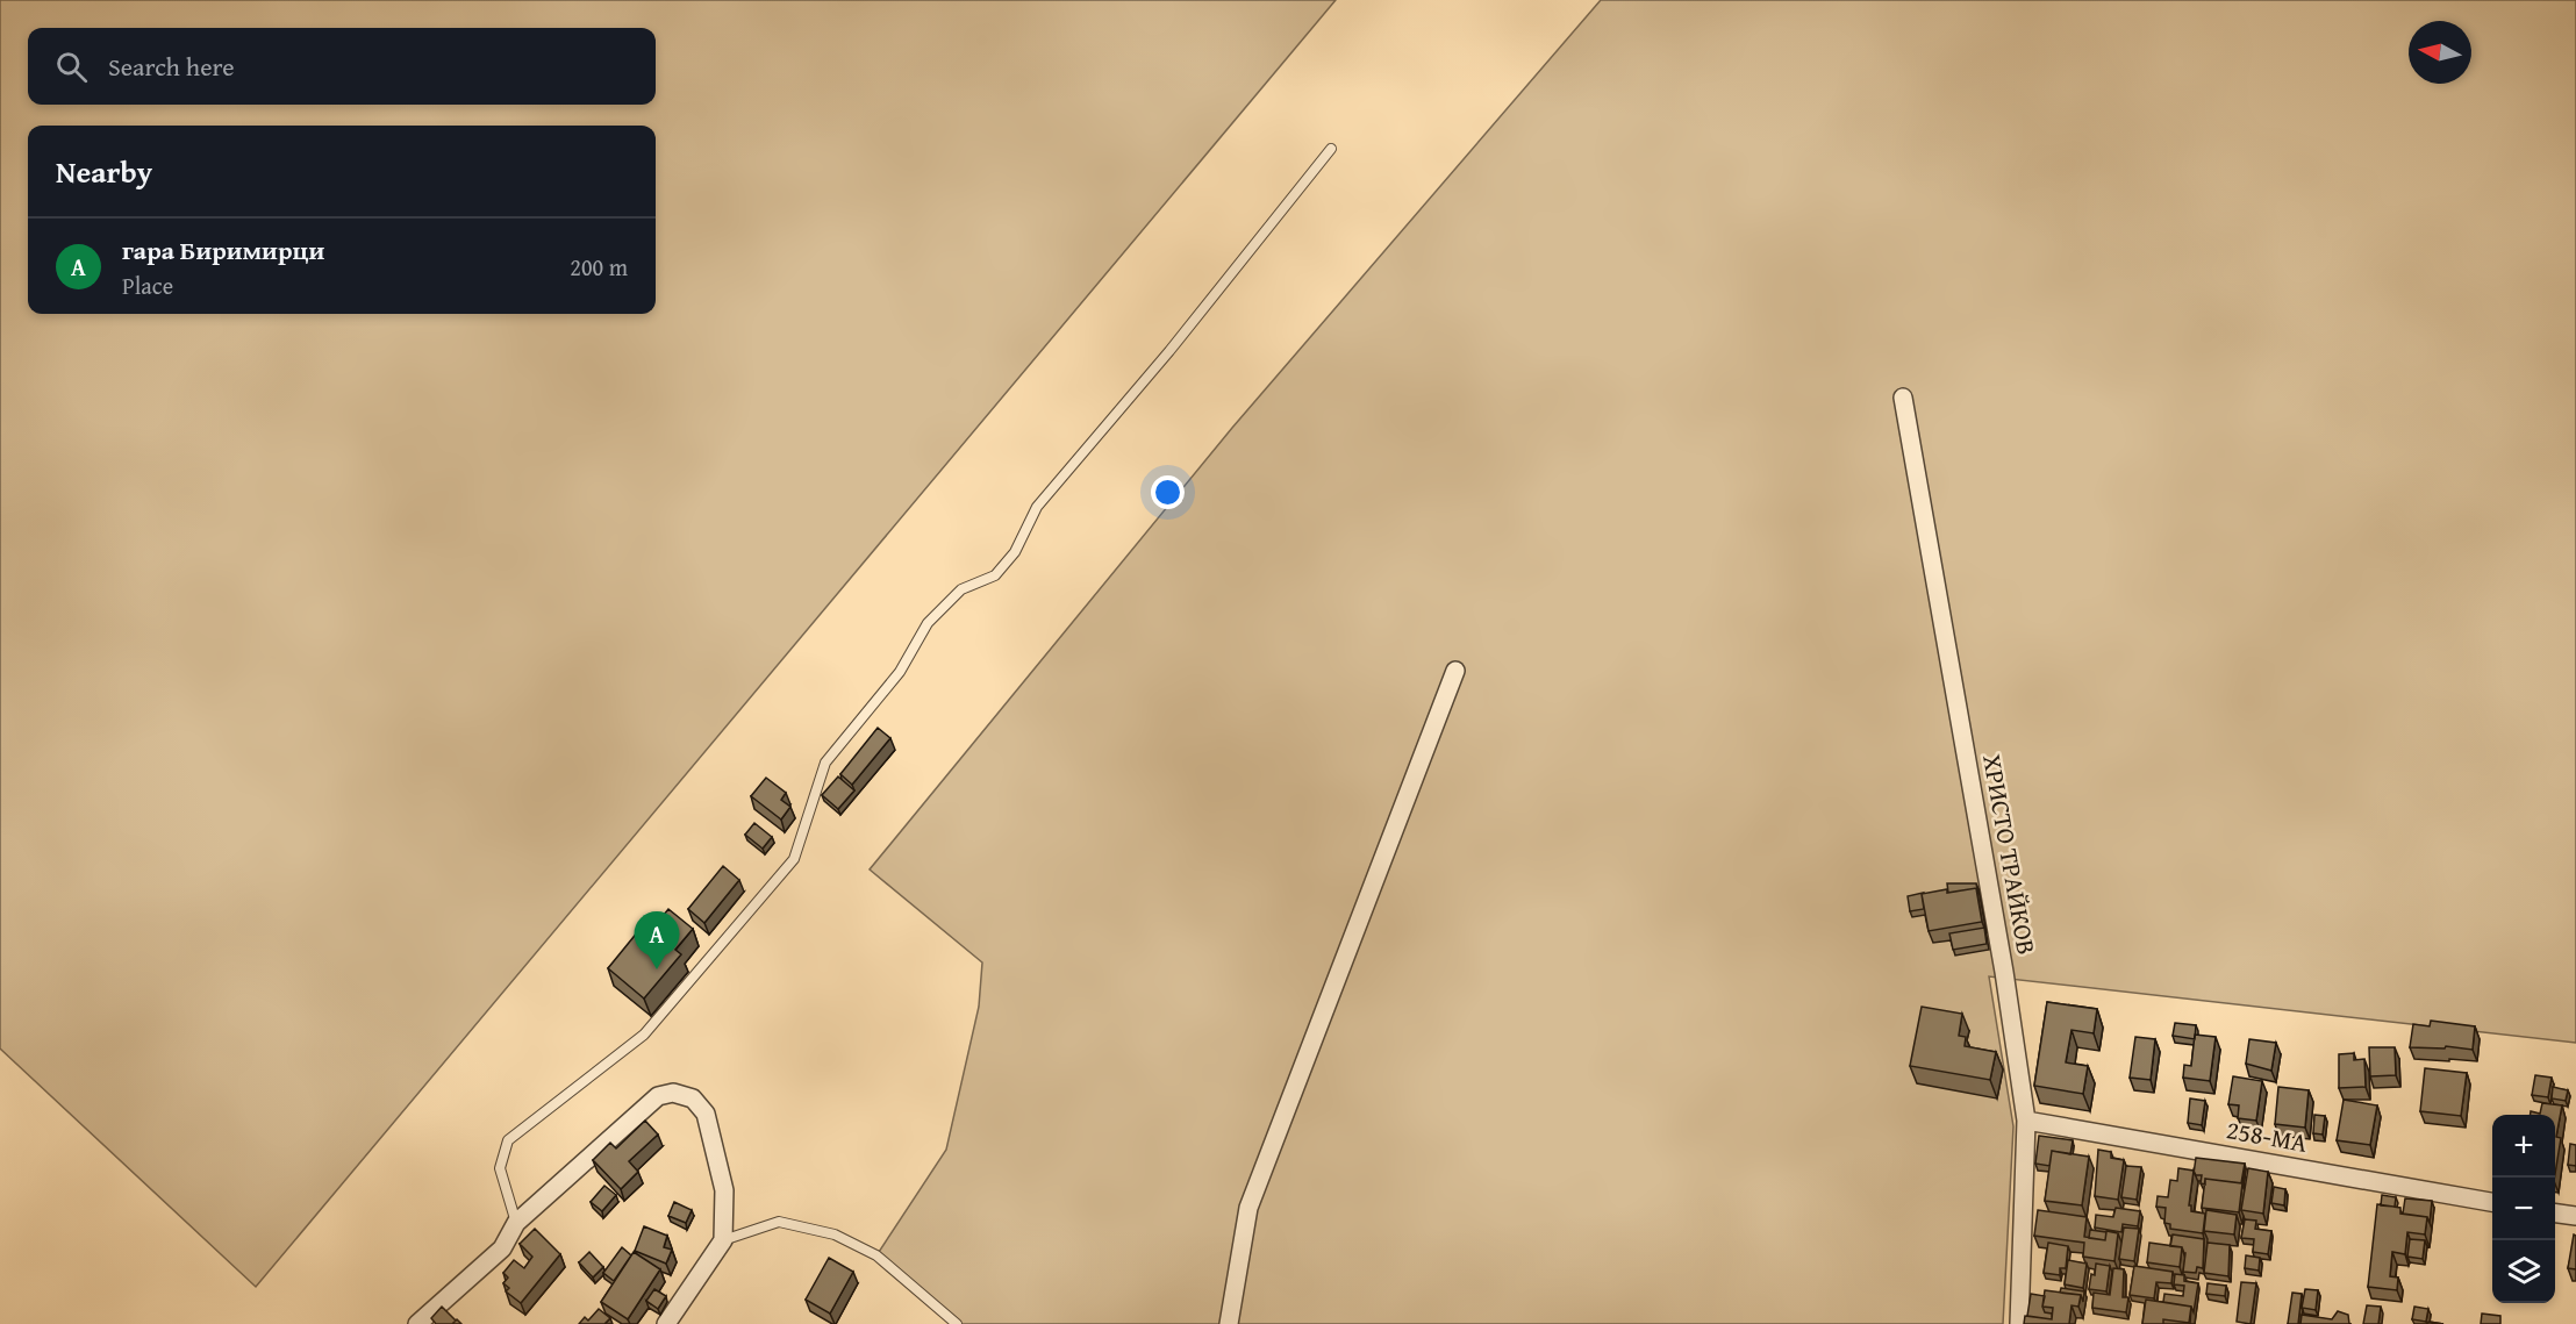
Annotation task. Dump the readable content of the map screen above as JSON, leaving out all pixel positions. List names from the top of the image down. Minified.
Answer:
{"streets":{"street":["ХРИСТО ТРАЙКОВ","258-МА"]},"crossings":[["ХРИСТО ТРАЙКОВ","258-МА"]],"north":"left","page":{"search":"Search here","heading":"Nearby","list":[{"mark":"A","name":"гара Биримирци","note":"Place","value":"200 m"}],"pins":"A","map_buttons":["+","−"]}}
